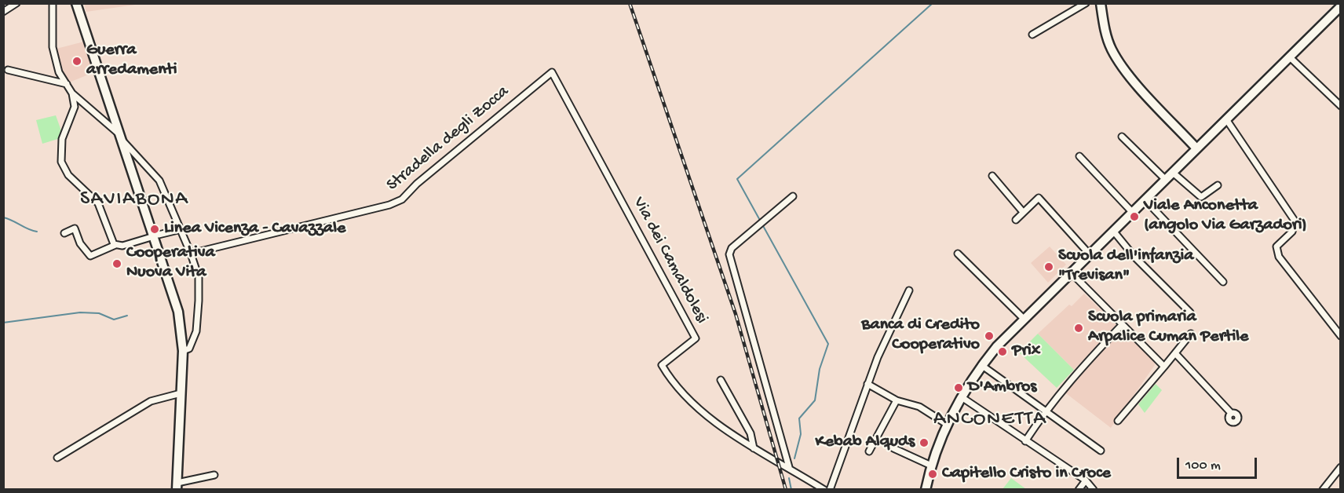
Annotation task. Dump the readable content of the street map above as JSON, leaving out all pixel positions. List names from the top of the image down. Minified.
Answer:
{"streets":{"street":["Stradella degli Zocca","Via dei Camaldolesi"]},"crossings":[["Stradella degli Zocca","Via dei Camaldolesi"]],"districts":["SAVIABONA","ANCONETTA"],"places":["Guerra arredamenti","Viale Anconetta (angolo Via Garzadori)","Linea Vicenza - Cavazzale","Cooperativa Nuova Vita","Scuola dell'infanzia \"Trevisan\"","Scuola primaria Arpalice Cuman Pertile","Banca di Credito Cooperativo","Prix","D'Ambros","Kebab Alquds","Capitello Cristo in Croce"],"scale_bar":"100 m"}
